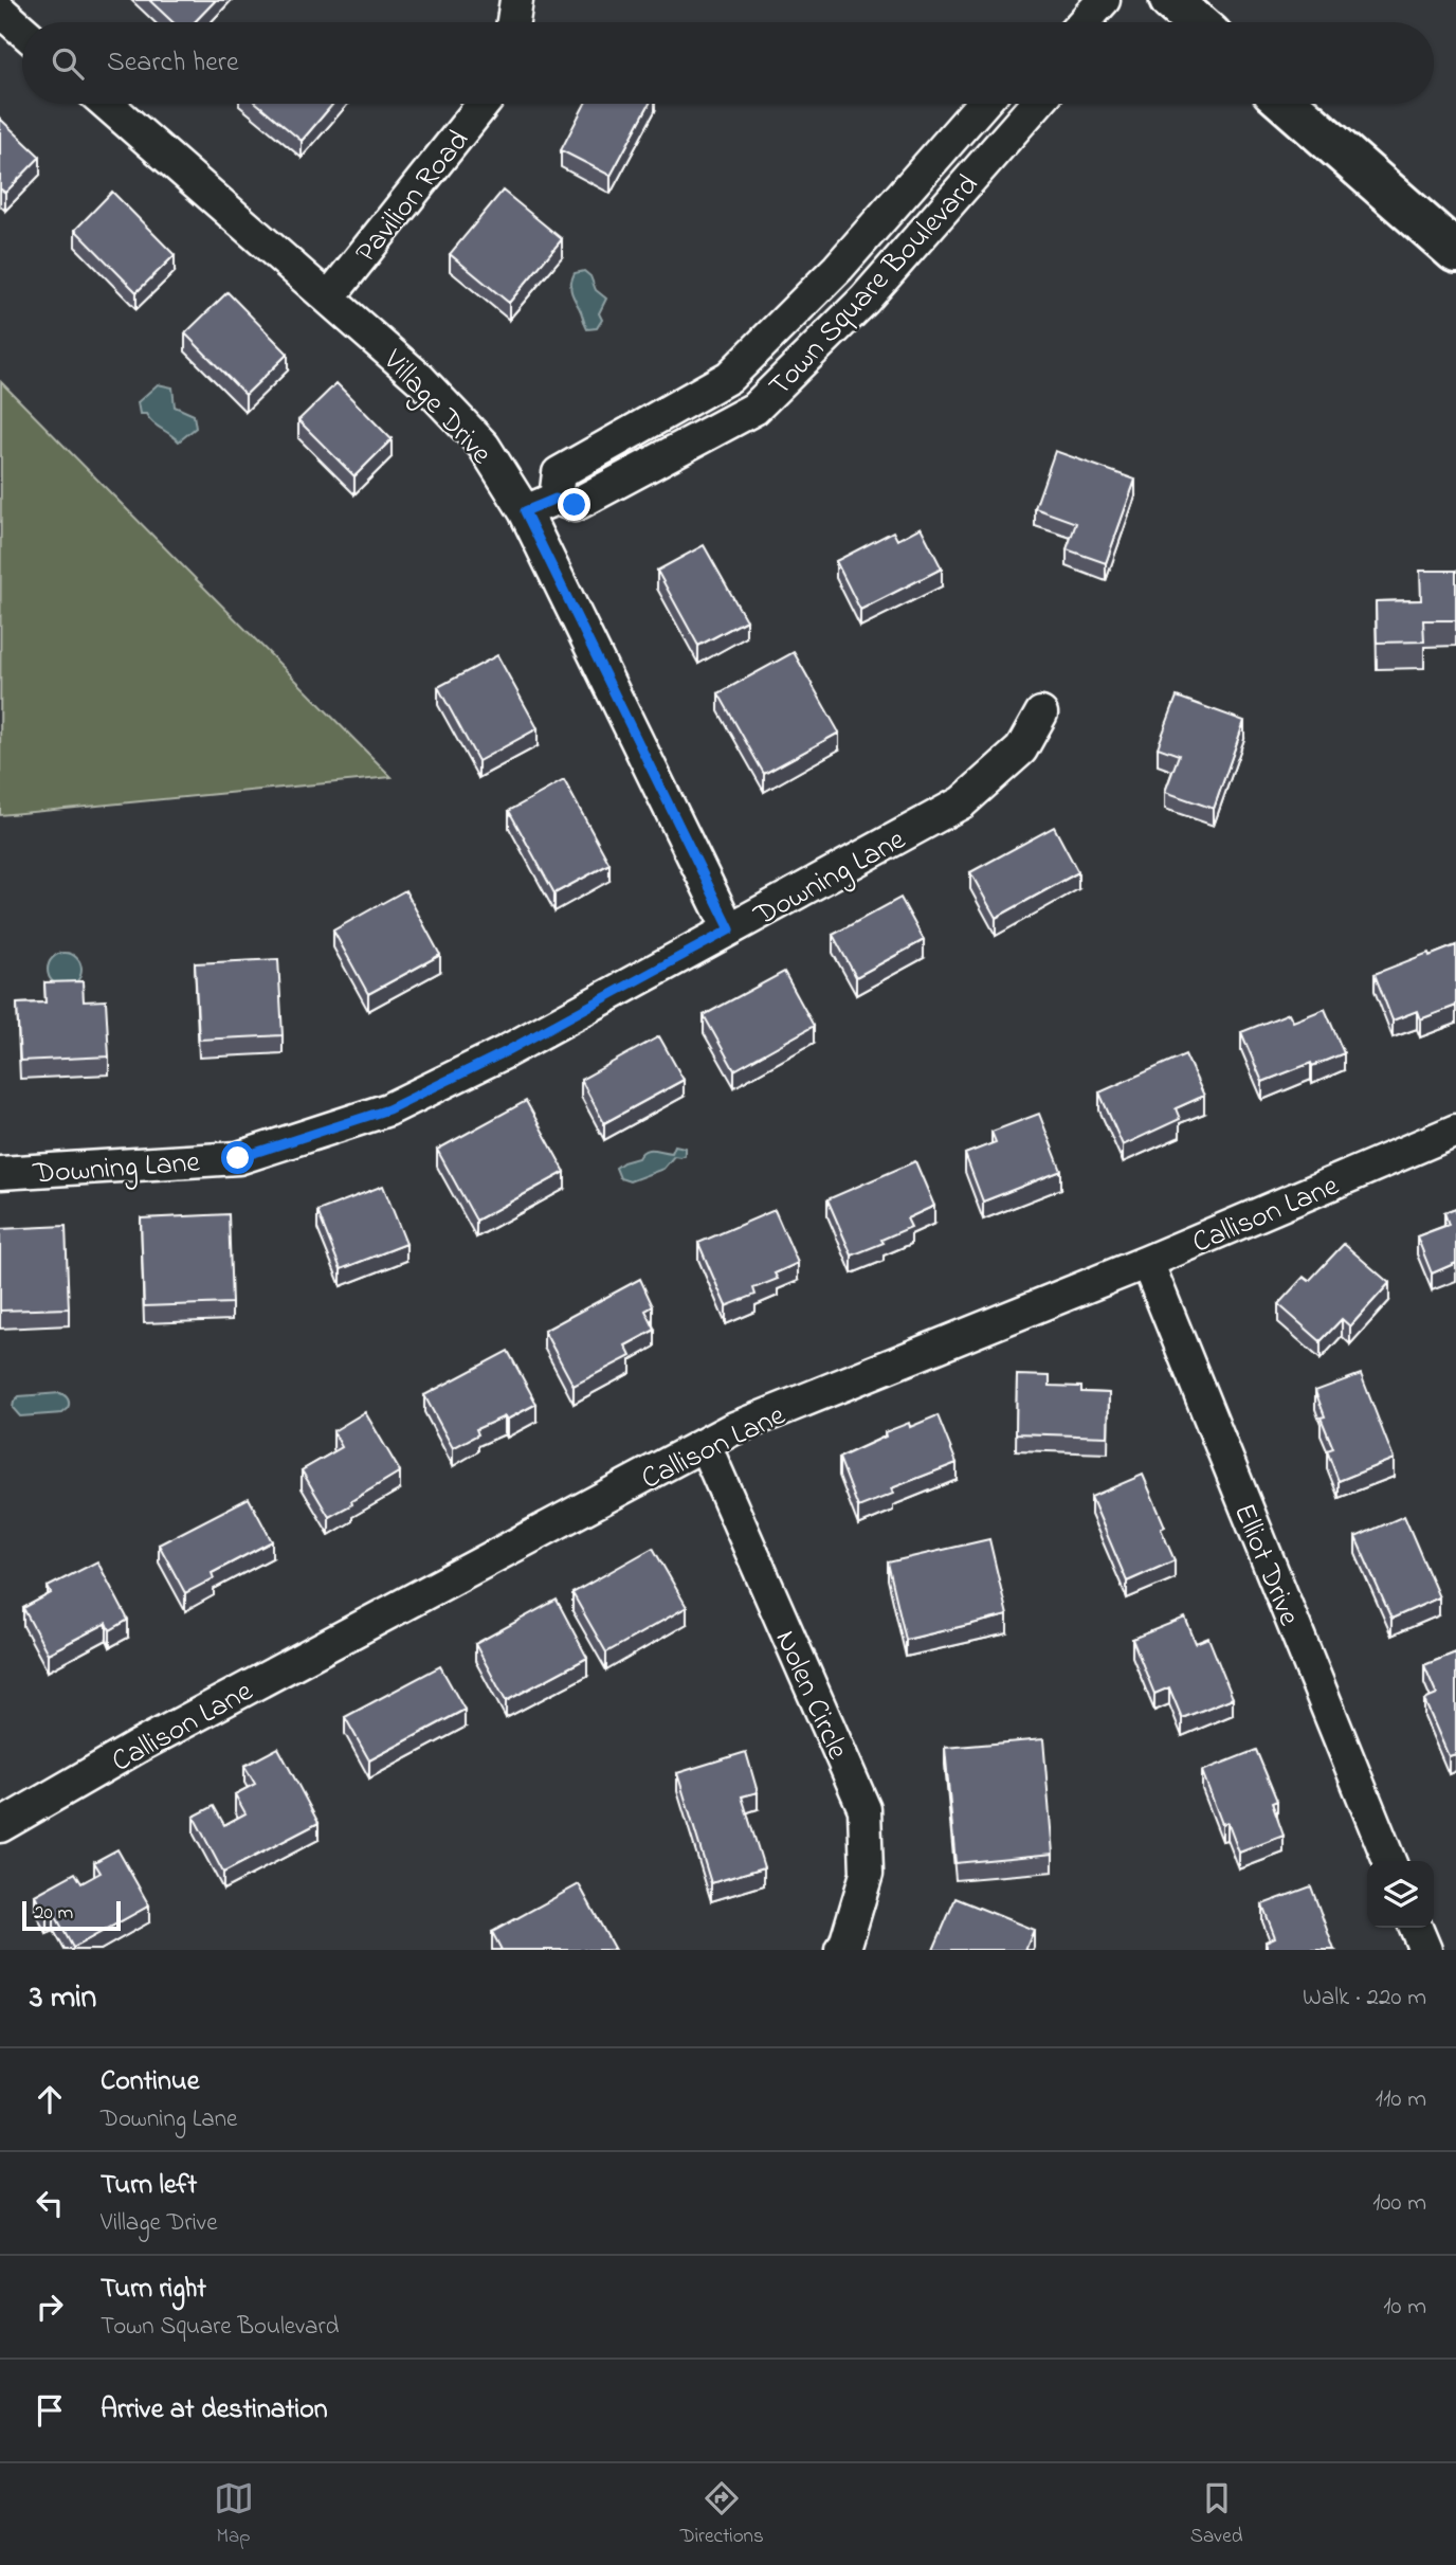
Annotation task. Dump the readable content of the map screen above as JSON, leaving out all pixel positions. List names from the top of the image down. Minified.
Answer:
{"streets":{"street":["Pavilion Road","Town Square Boulevard","Village Drive","Downing Lane","Callison Lane","Elliot Drive","Nolen Circle"]},"crossings":[["Pavilion Road","Village Drive"],["Town Square Boulevard","Village Drive"],["Village Drive","Downing Lane"],["Callison Lane","Elliot Drive"],["Callison Lane","Nolen Circle"]],"scale_bar":"20 m","page":{"search":"Search here","scale":"20 m","heading":["3 min","Walk · 220 m"],"list":[["Continue","Downing Lane","110 m"],["Turn left","Village Drive","100 m"],["Turn right","Town Square Boulevard","10 m"],"Arrive at destination"],"nav":["Map","Directions","Saved"]}}
